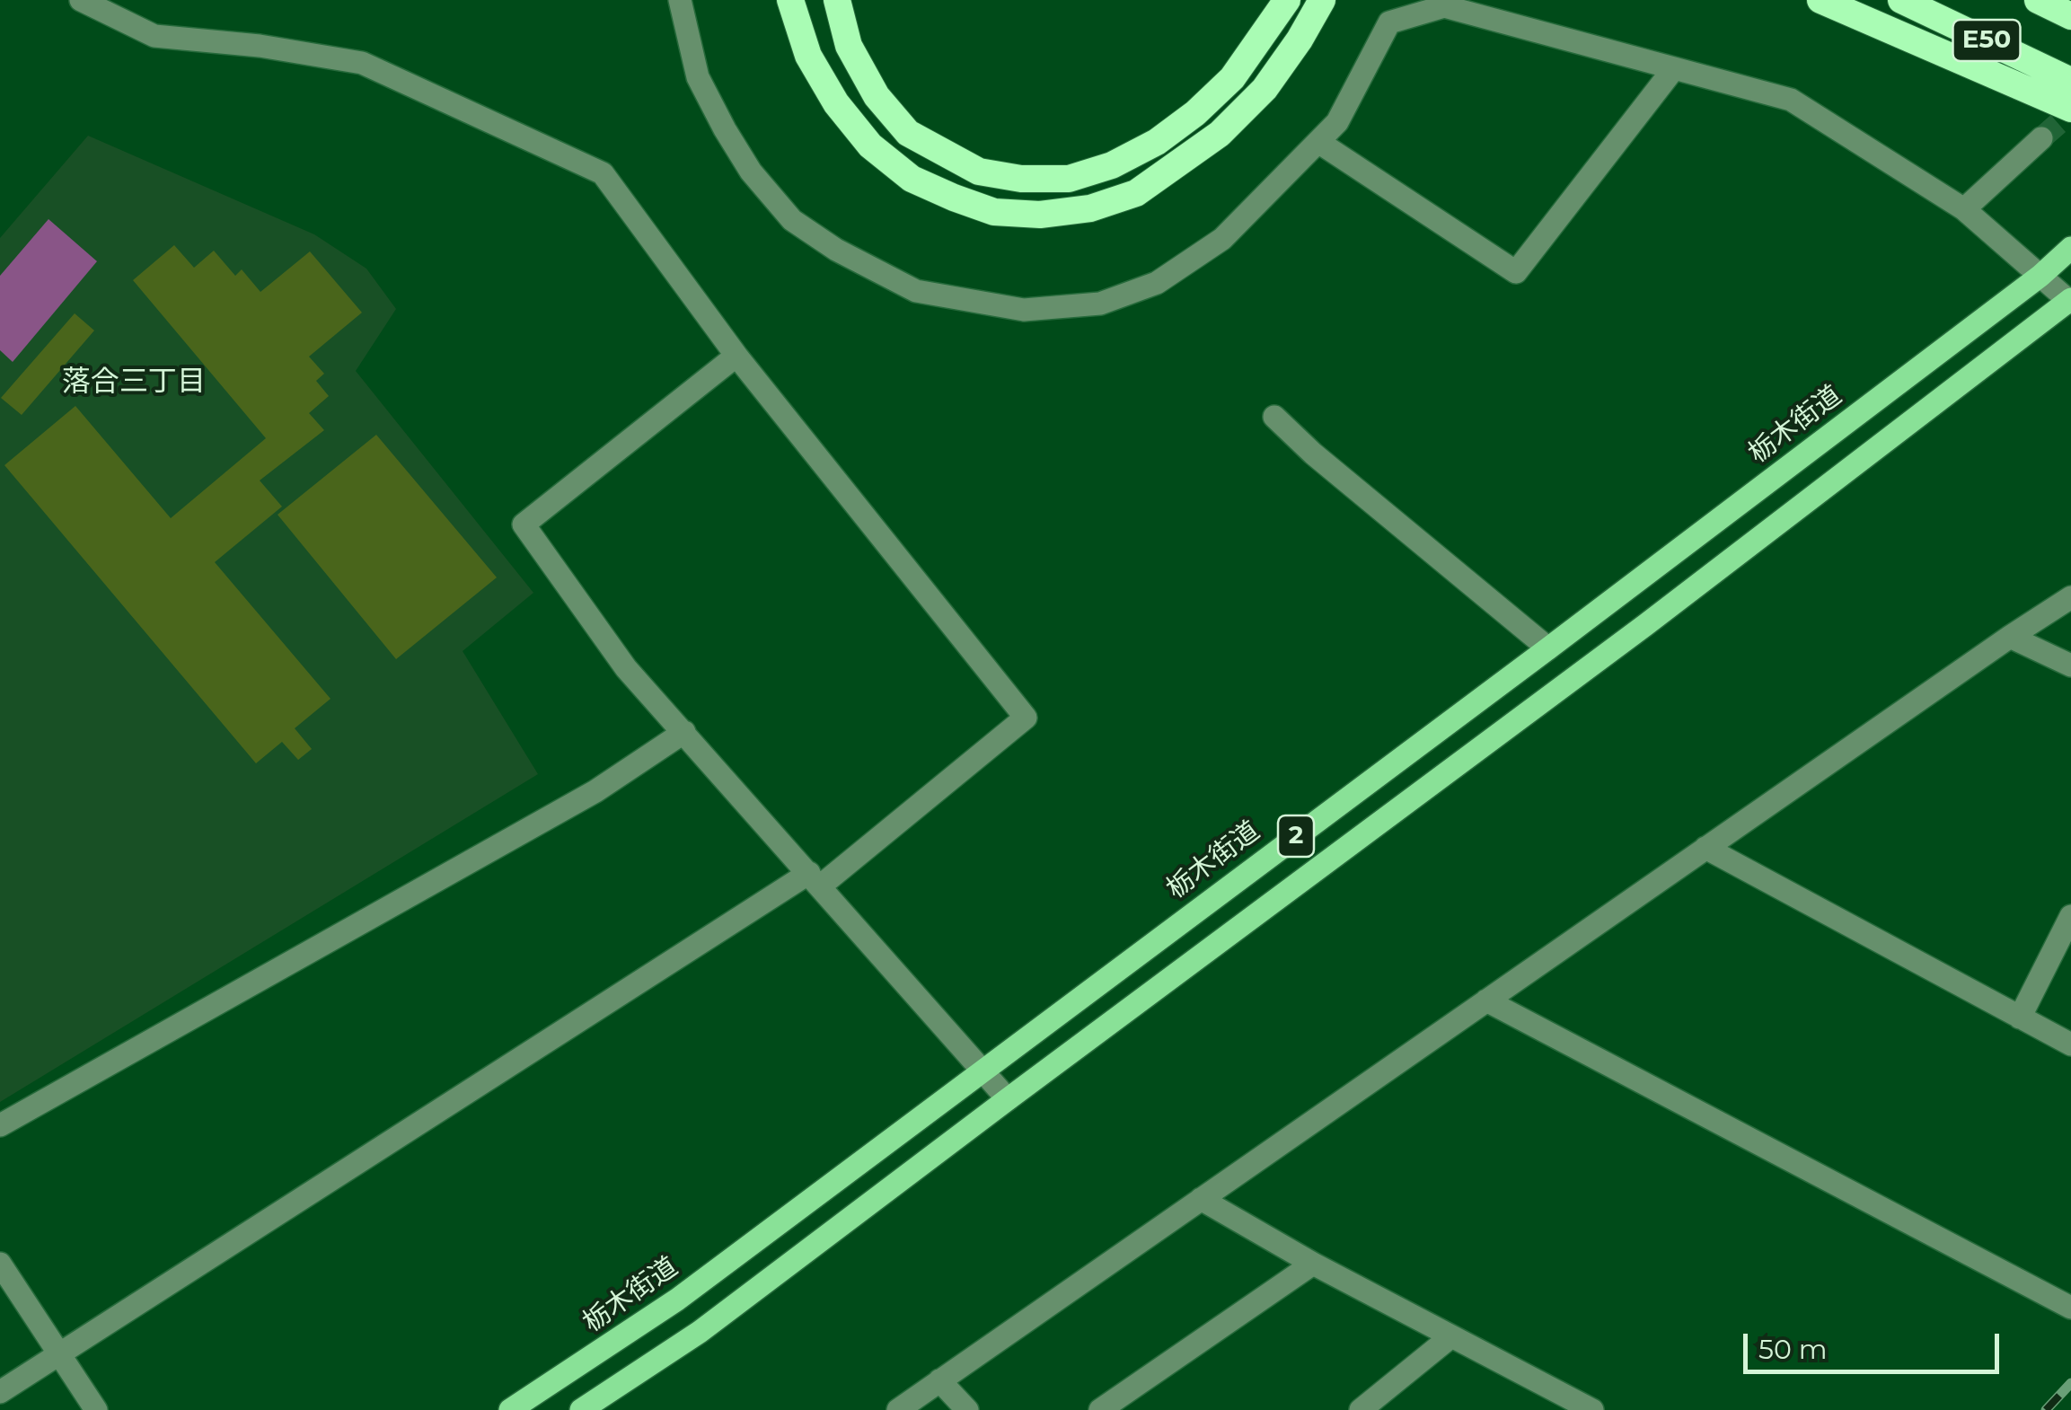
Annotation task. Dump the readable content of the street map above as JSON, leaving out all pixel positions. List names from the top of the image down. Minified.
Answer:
{"streets":{"highway":["E50"],"main road":["栃木街道","2"]},"districts":["落合三丁目"],"scale_bar":"50 m"}
